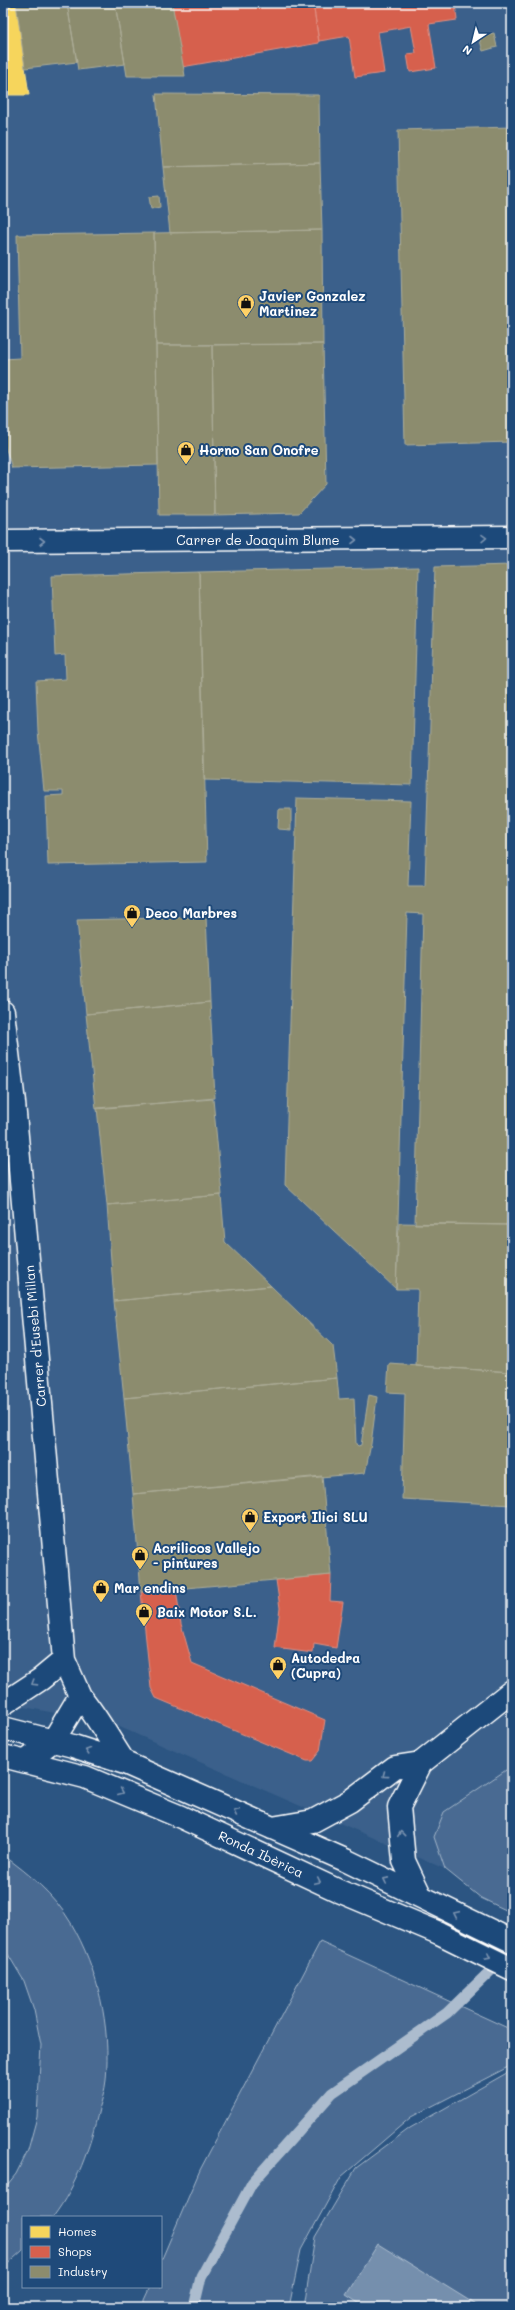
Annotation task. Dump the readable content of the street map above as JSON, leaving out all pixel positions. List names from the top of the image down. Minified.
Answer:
{"streets":{"street":["Carrer de Joaquim Blume","Carrer d'Eusebi Millan","Ronda Ibèrica"]},"crossings":[["Carrer d'Eusebi Millan","Ronda Ibèrica"]],"one_way":["Carrer de Joaquim Blume"],"places":{"shop":["Javier Gonzalez Martinez","Horno San Onofre","Deco Marbres","Export Ilici SLU","Acrilicos Vallejo - pintures","Mar endins","Baix Motor S.L.","Autodedra (Cupra)"]},"legend":["Homes","Shops","Industry"],"north":"bottom left"}
